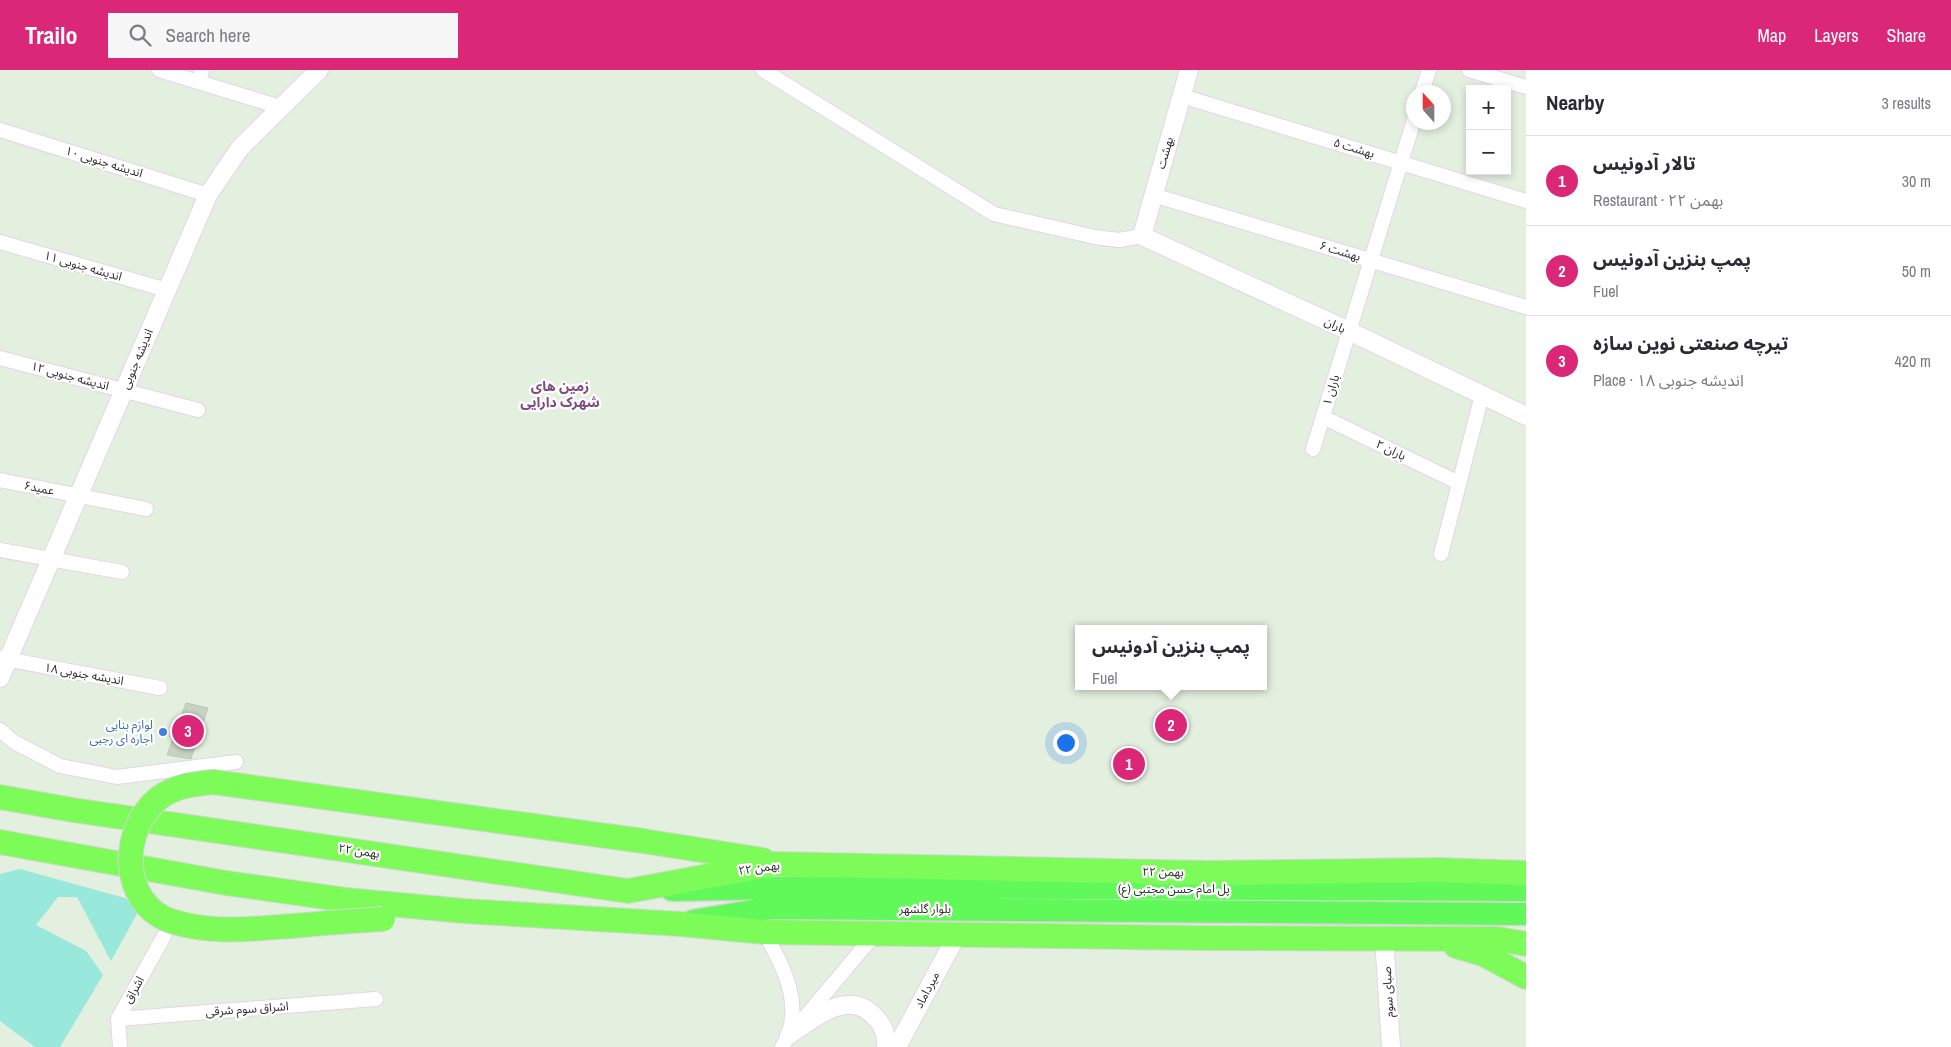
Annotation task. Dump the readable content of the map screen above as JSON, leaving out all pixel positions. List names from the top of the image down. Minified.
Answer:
{"streets":{"highway":["۲۲ بهمن"],"main road":["پل امام حسن مجتبی (ع)","بلوار گلشهر"],"street":["بهشت ۵","بهشت","اندیشه جنوبی ۱۰","بهشت ۶","اندیشه جنوبی ۱۱","باران","اندیشه جنوبی","اندیشه جنوبی ۱۲","باران ۱","باران ۲","عمید۶","اندیشه جنوبی ۱۸","اشراق","میرداماد","صبای سوم","اشراق سوم شرقی"]},"crossings":[["بهشت ۵","بهشت"],["بهشت ۵","باران ۱"],["بهشت","بهشت ۶"],["بهشت","باران"],["اندیشه جنوبی ۱۰","اندیشه جنوبی"],["بهشت ۶","باران ۱"],["اندیشه جنوبی ۱۱","اندیشه جنوبی"],["باران","باران ۱"],["اندیشه جنوبی","اندیشه جنوبی ۱۲"],["اندیشه جنوبی","عمید۶"],["اندیشه جنوبی","اندیشه جنوبی ۱۸"],["باران ۱","باران ۲"],["۲۲ بهمن","پل امام حسن مجتبی (ع)"],["پل امام حسن مجتبی (ع)","بلوار گلشهر"],["اشراق","اشراق سوم شرقی"]],"districts":["زمین های شهرک دارایی"],"places":["لوازم بنایی اجاره ای رجبی"],"north":"top","page":{"header":"Trailo","search":"Search here","nav":["Map","Layers","Share"],"heading":["Nearby","3 results"],"map_buttons":["+","−"],"list":[{"mark":"1","name":"تالار آدونیس","note":"Restaurant · ۲۲ بهمن","value":"30 m"},{"mark":"2","name":"پمپ بنزین آدونیس","note":"Fuel","value":"50 m"},{"mark":"3","name":"تیرچه صنعتی نوین سازه","note":"Place · اندیشه جنوبی ۱۸","value":"420 m"}],"popup":["پمپ بنزین آدونیس","Fuel"],"pins":["2","3","1"]}}
